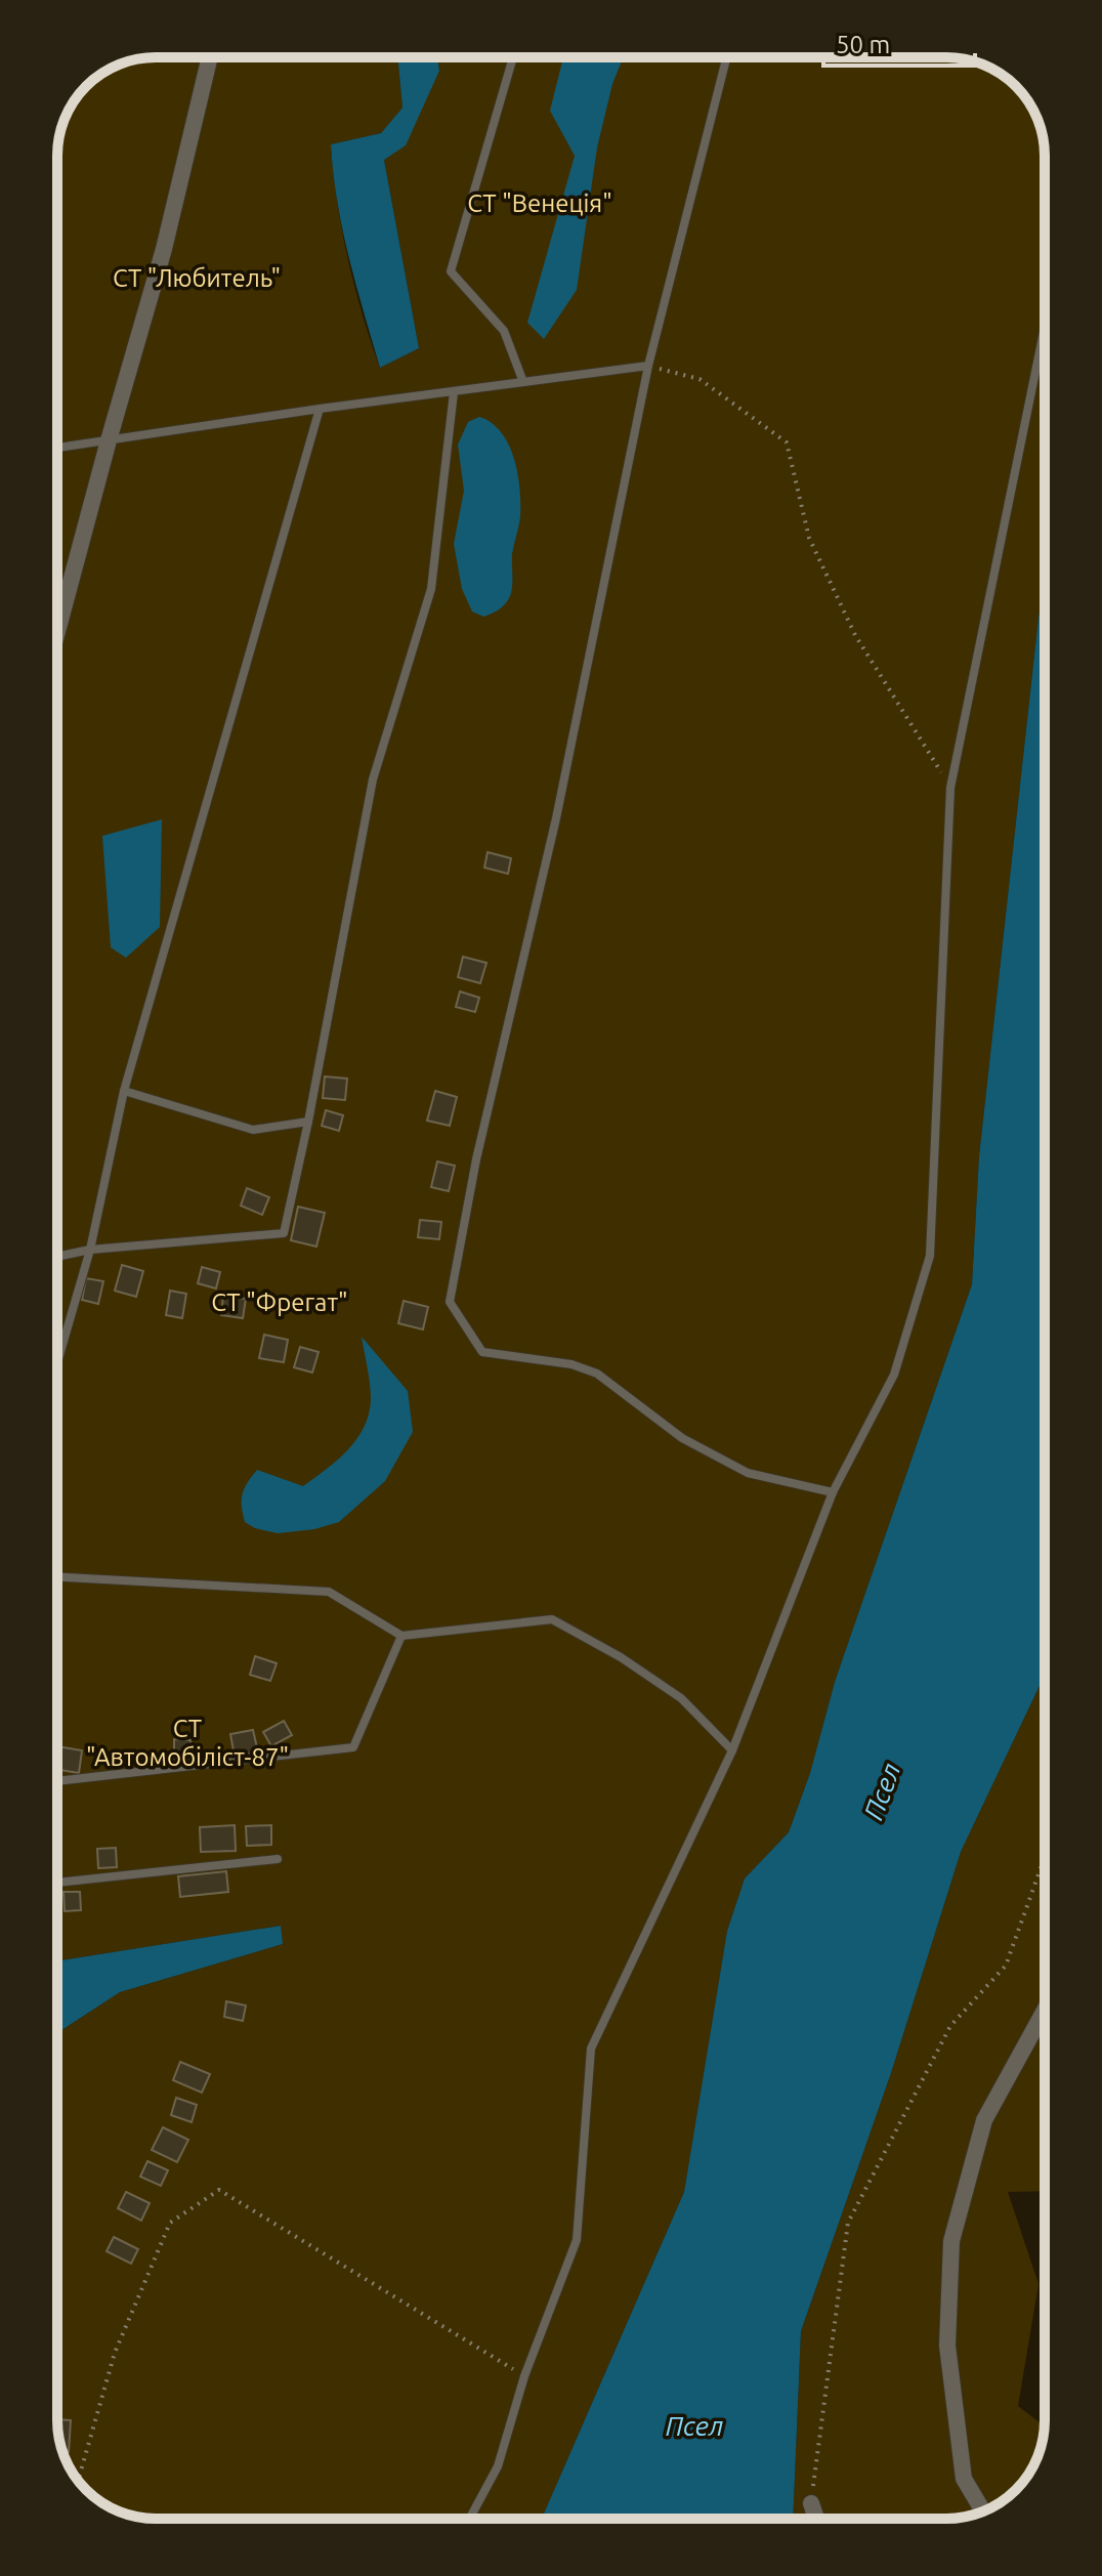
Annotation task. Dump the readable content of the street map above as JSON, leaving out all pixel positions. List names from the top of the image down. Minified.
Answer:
{"water":["Псел"],"parks":["СТ \"Венеція\"","СТ \"Любитель\"","СТ \"Фрегат\"","СТ \"Автомобiлiст-87\""],"scale_bar":"50 m"}
